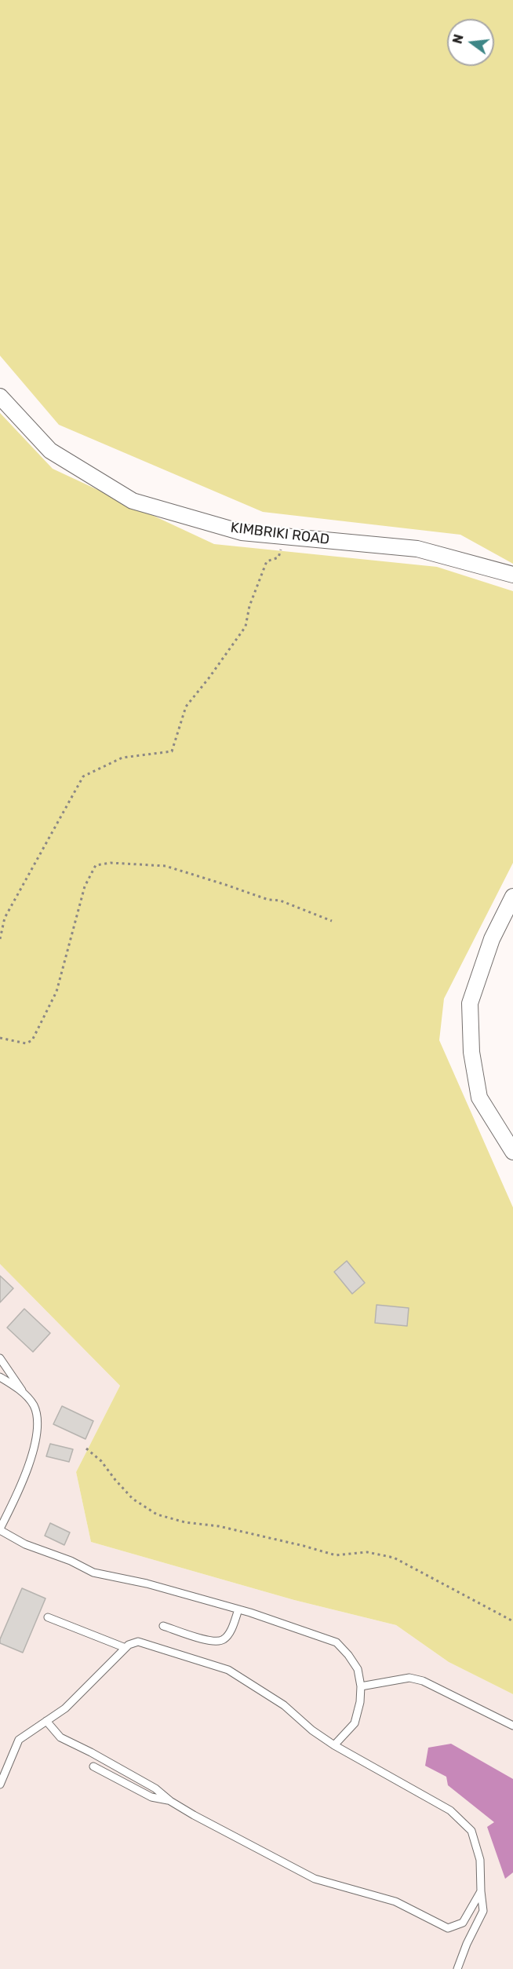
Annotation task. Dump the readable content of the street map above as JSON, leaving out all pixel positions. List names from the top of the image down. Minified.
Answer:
{"streets":{"street":["KIMBRIKI ROAD"]},"north":"left"}
